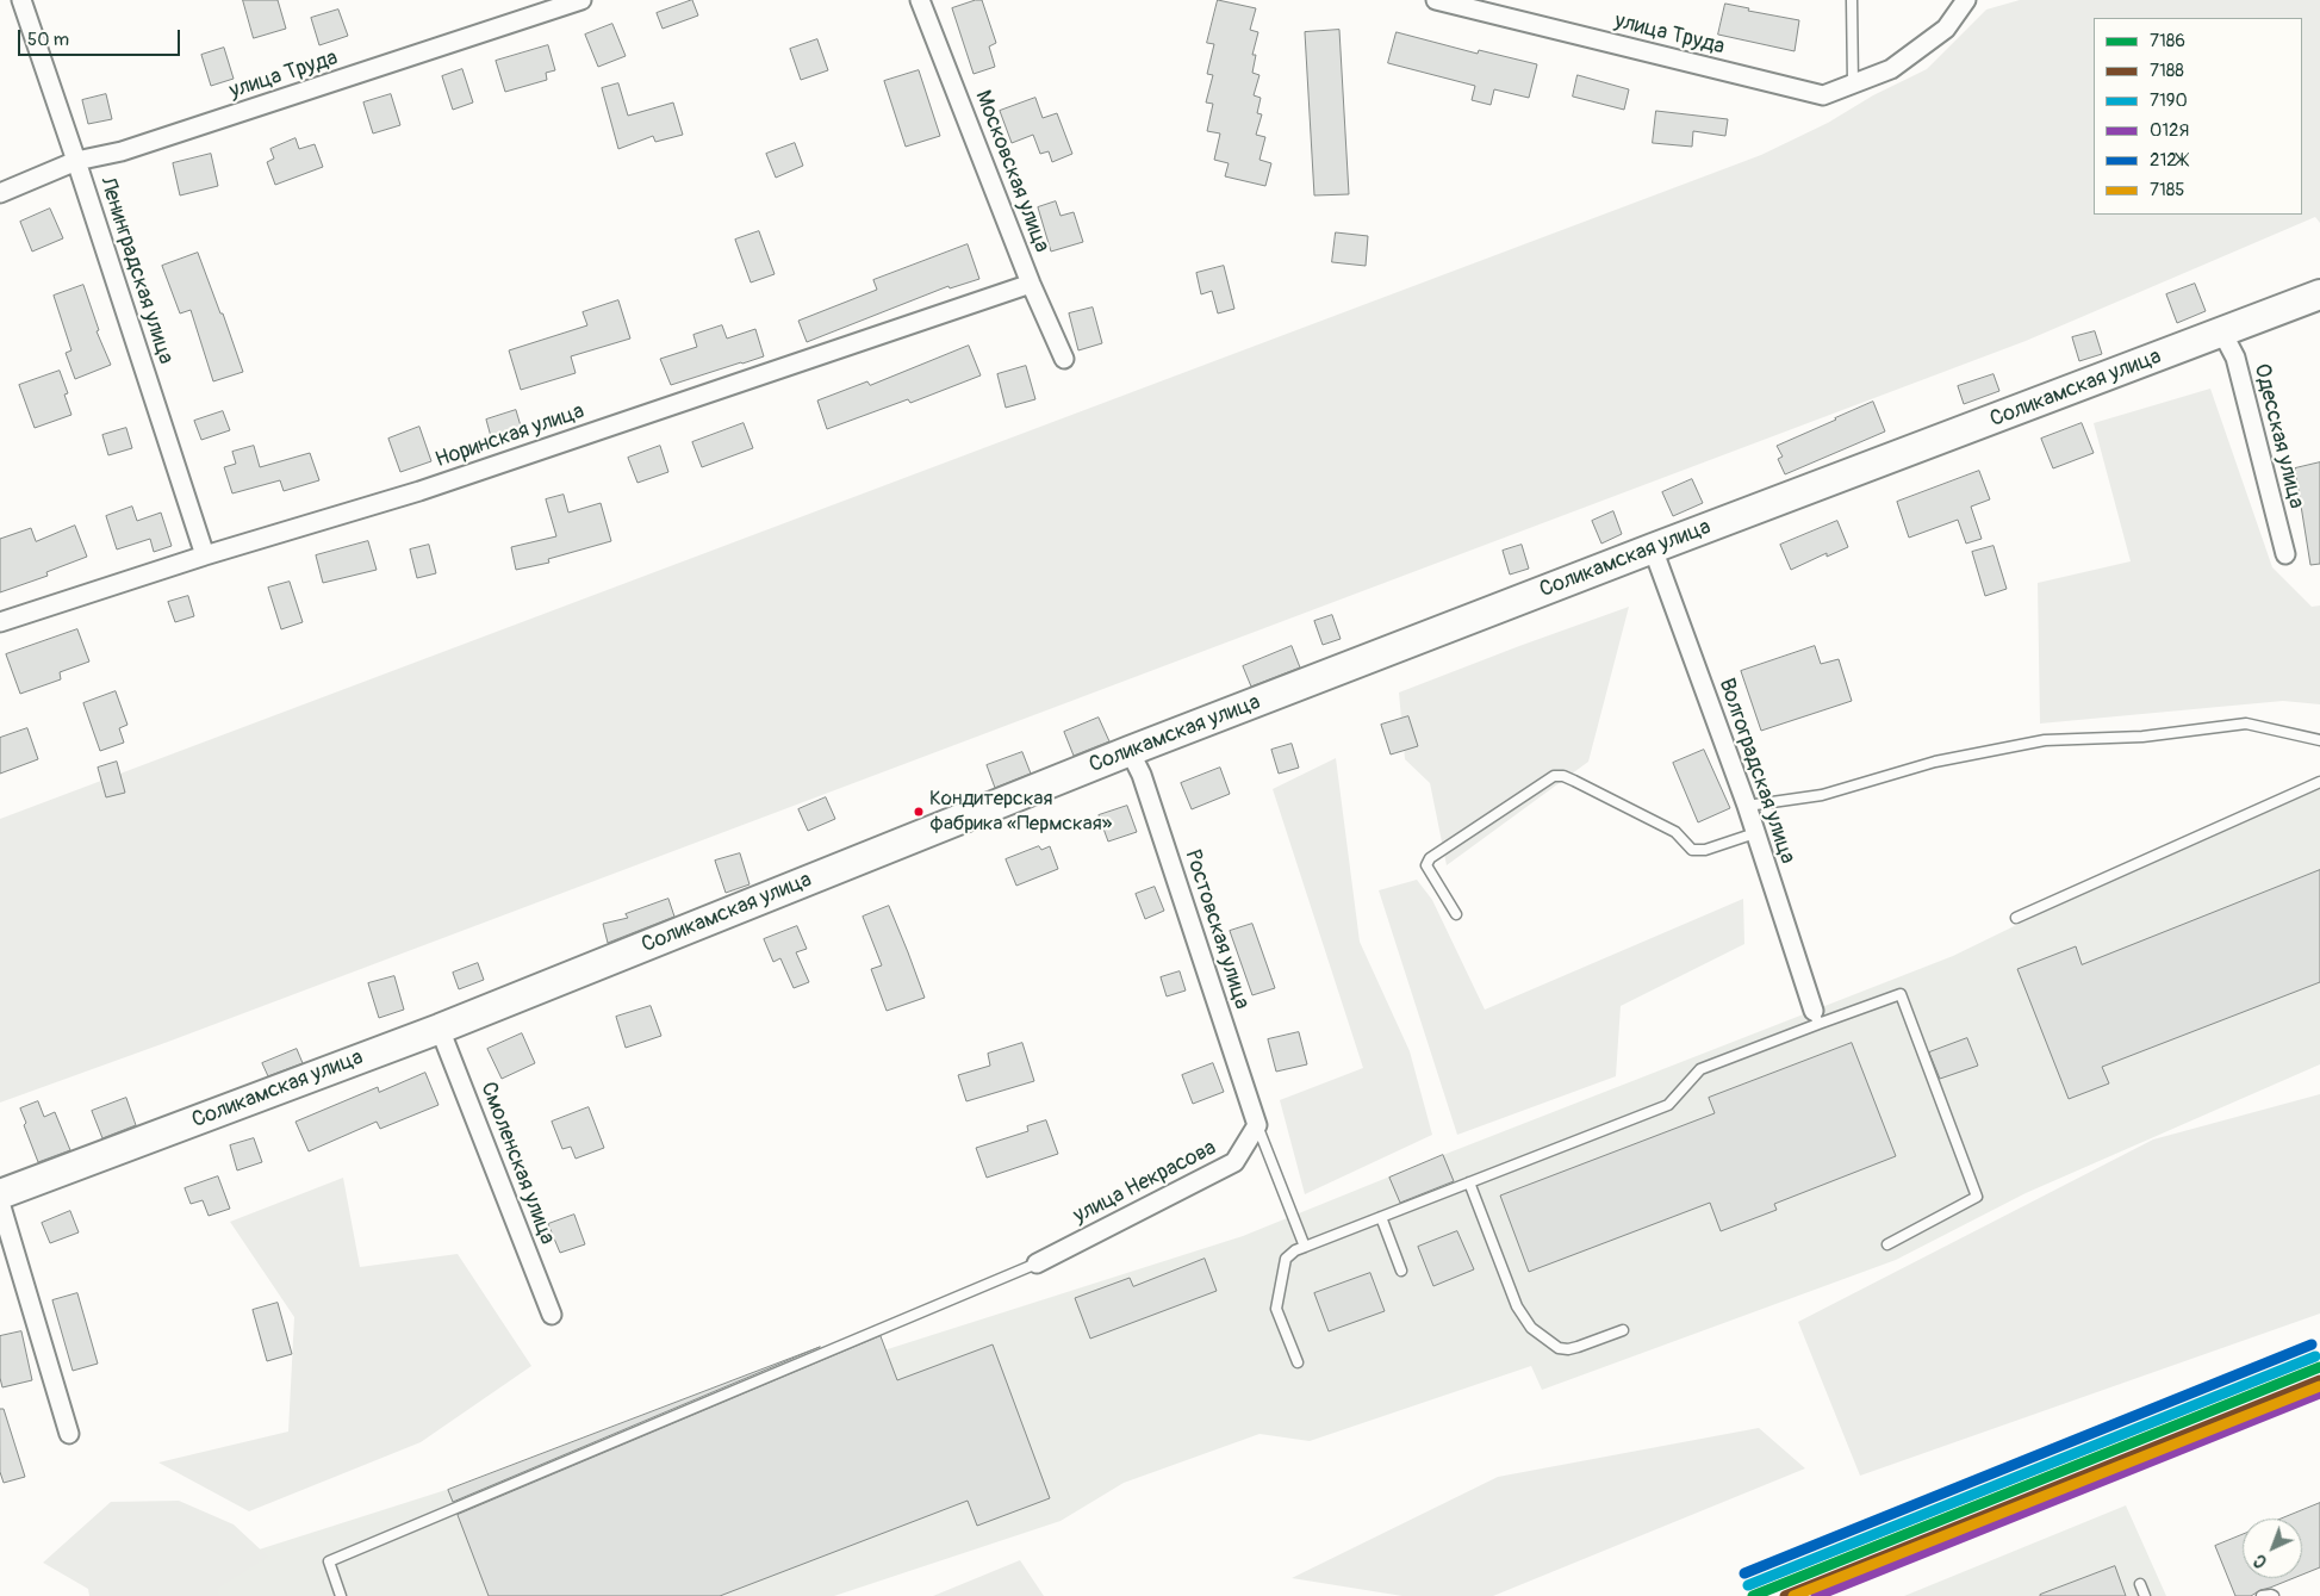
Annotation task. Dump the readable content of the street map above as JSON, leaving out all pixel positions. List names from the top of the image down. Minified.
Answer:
{"streets":{"main road":["Соликамская улица"],"street":["улица Труда","Московская улица","Ленинградская улица","Норинская улица","Одесская улица","Волгоградская улица","Ростовская улица","Смоленская улица","улица Некрасова"]},"crossings":[["улица Труда","Ленинградская улица"],["Московская улица","Норинская улица"],["Ленинградская улица","Норинская улица"],["Соликамская улица","Одесская улица"],["Соликамская улица","Волгоградская улица"],["Соликамская улица","Ростовская улица"],["Соликамская улица","Смоленская улица"],["Ростовская улица","улица Некрасова"]],"places":["Кондитерская фабрика «Пермская»"],"lines":["transit line 212Ж","transit line 7190","transit line 7186","transit line 7188","transit line 7185","transit line 012Я"],"legend":["7186","7188","7190","012Я","212Ж","7185"],"scale_bar":"50 m","north":"bottom left"}
